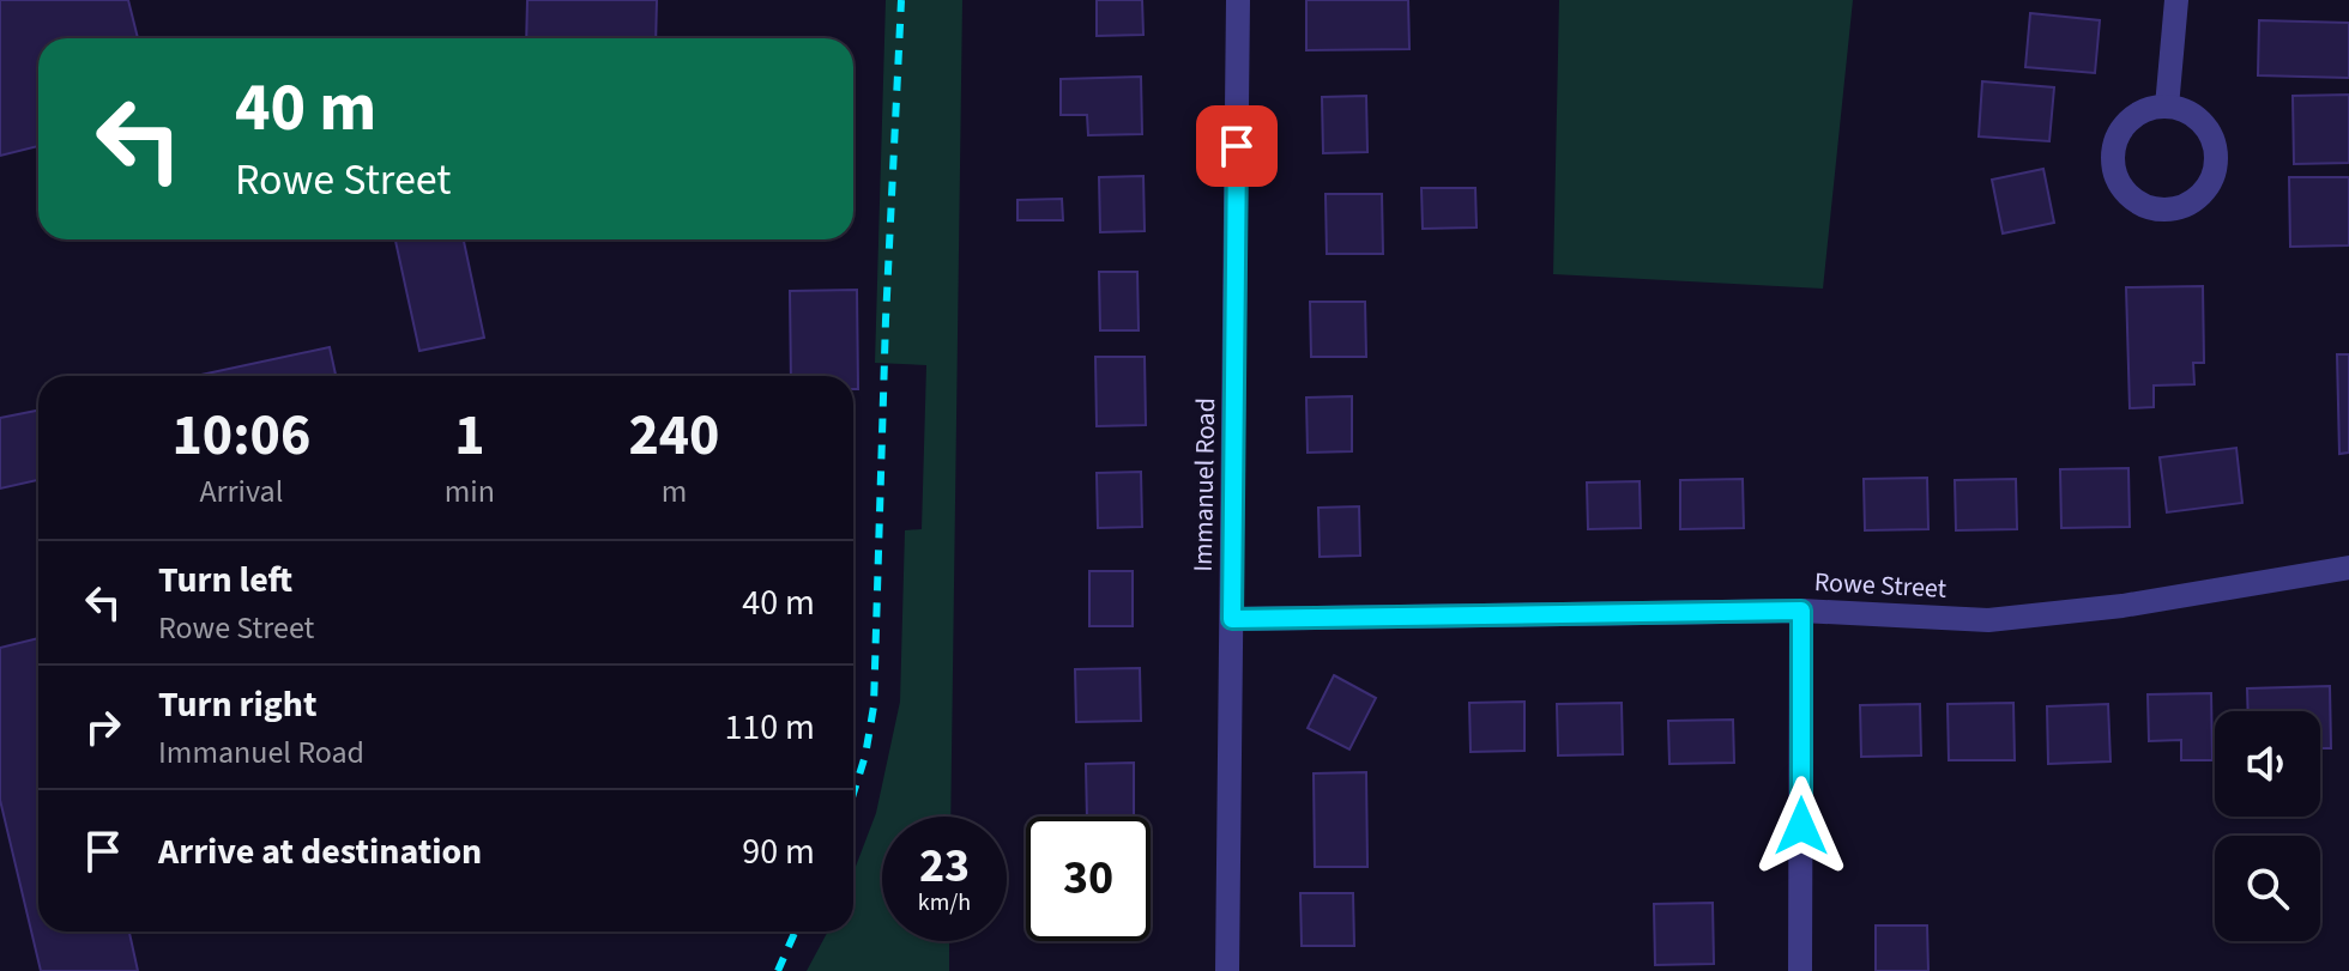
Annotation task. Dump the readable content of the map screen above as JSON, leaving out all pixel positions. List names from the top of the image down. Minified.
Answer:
{"streets":{"street":["Immanuel Road","Rowe Street"]},"crossings":[["Immanuel Road","Rowe Street"]],"page":{"turn":["40 m","Rowe Street"],"eta":["10:06","Arrival","1","min","240","m"],"list":[{"name":"Turn left","note":"Rowe Street","value":"40 m"},{"name":"Turn right","note":"Immanuel Road","value":"110 m"},{"name":"Arrive at destination","value":"90 m"}],"speed":"23 km/h","limit":"30"}}
